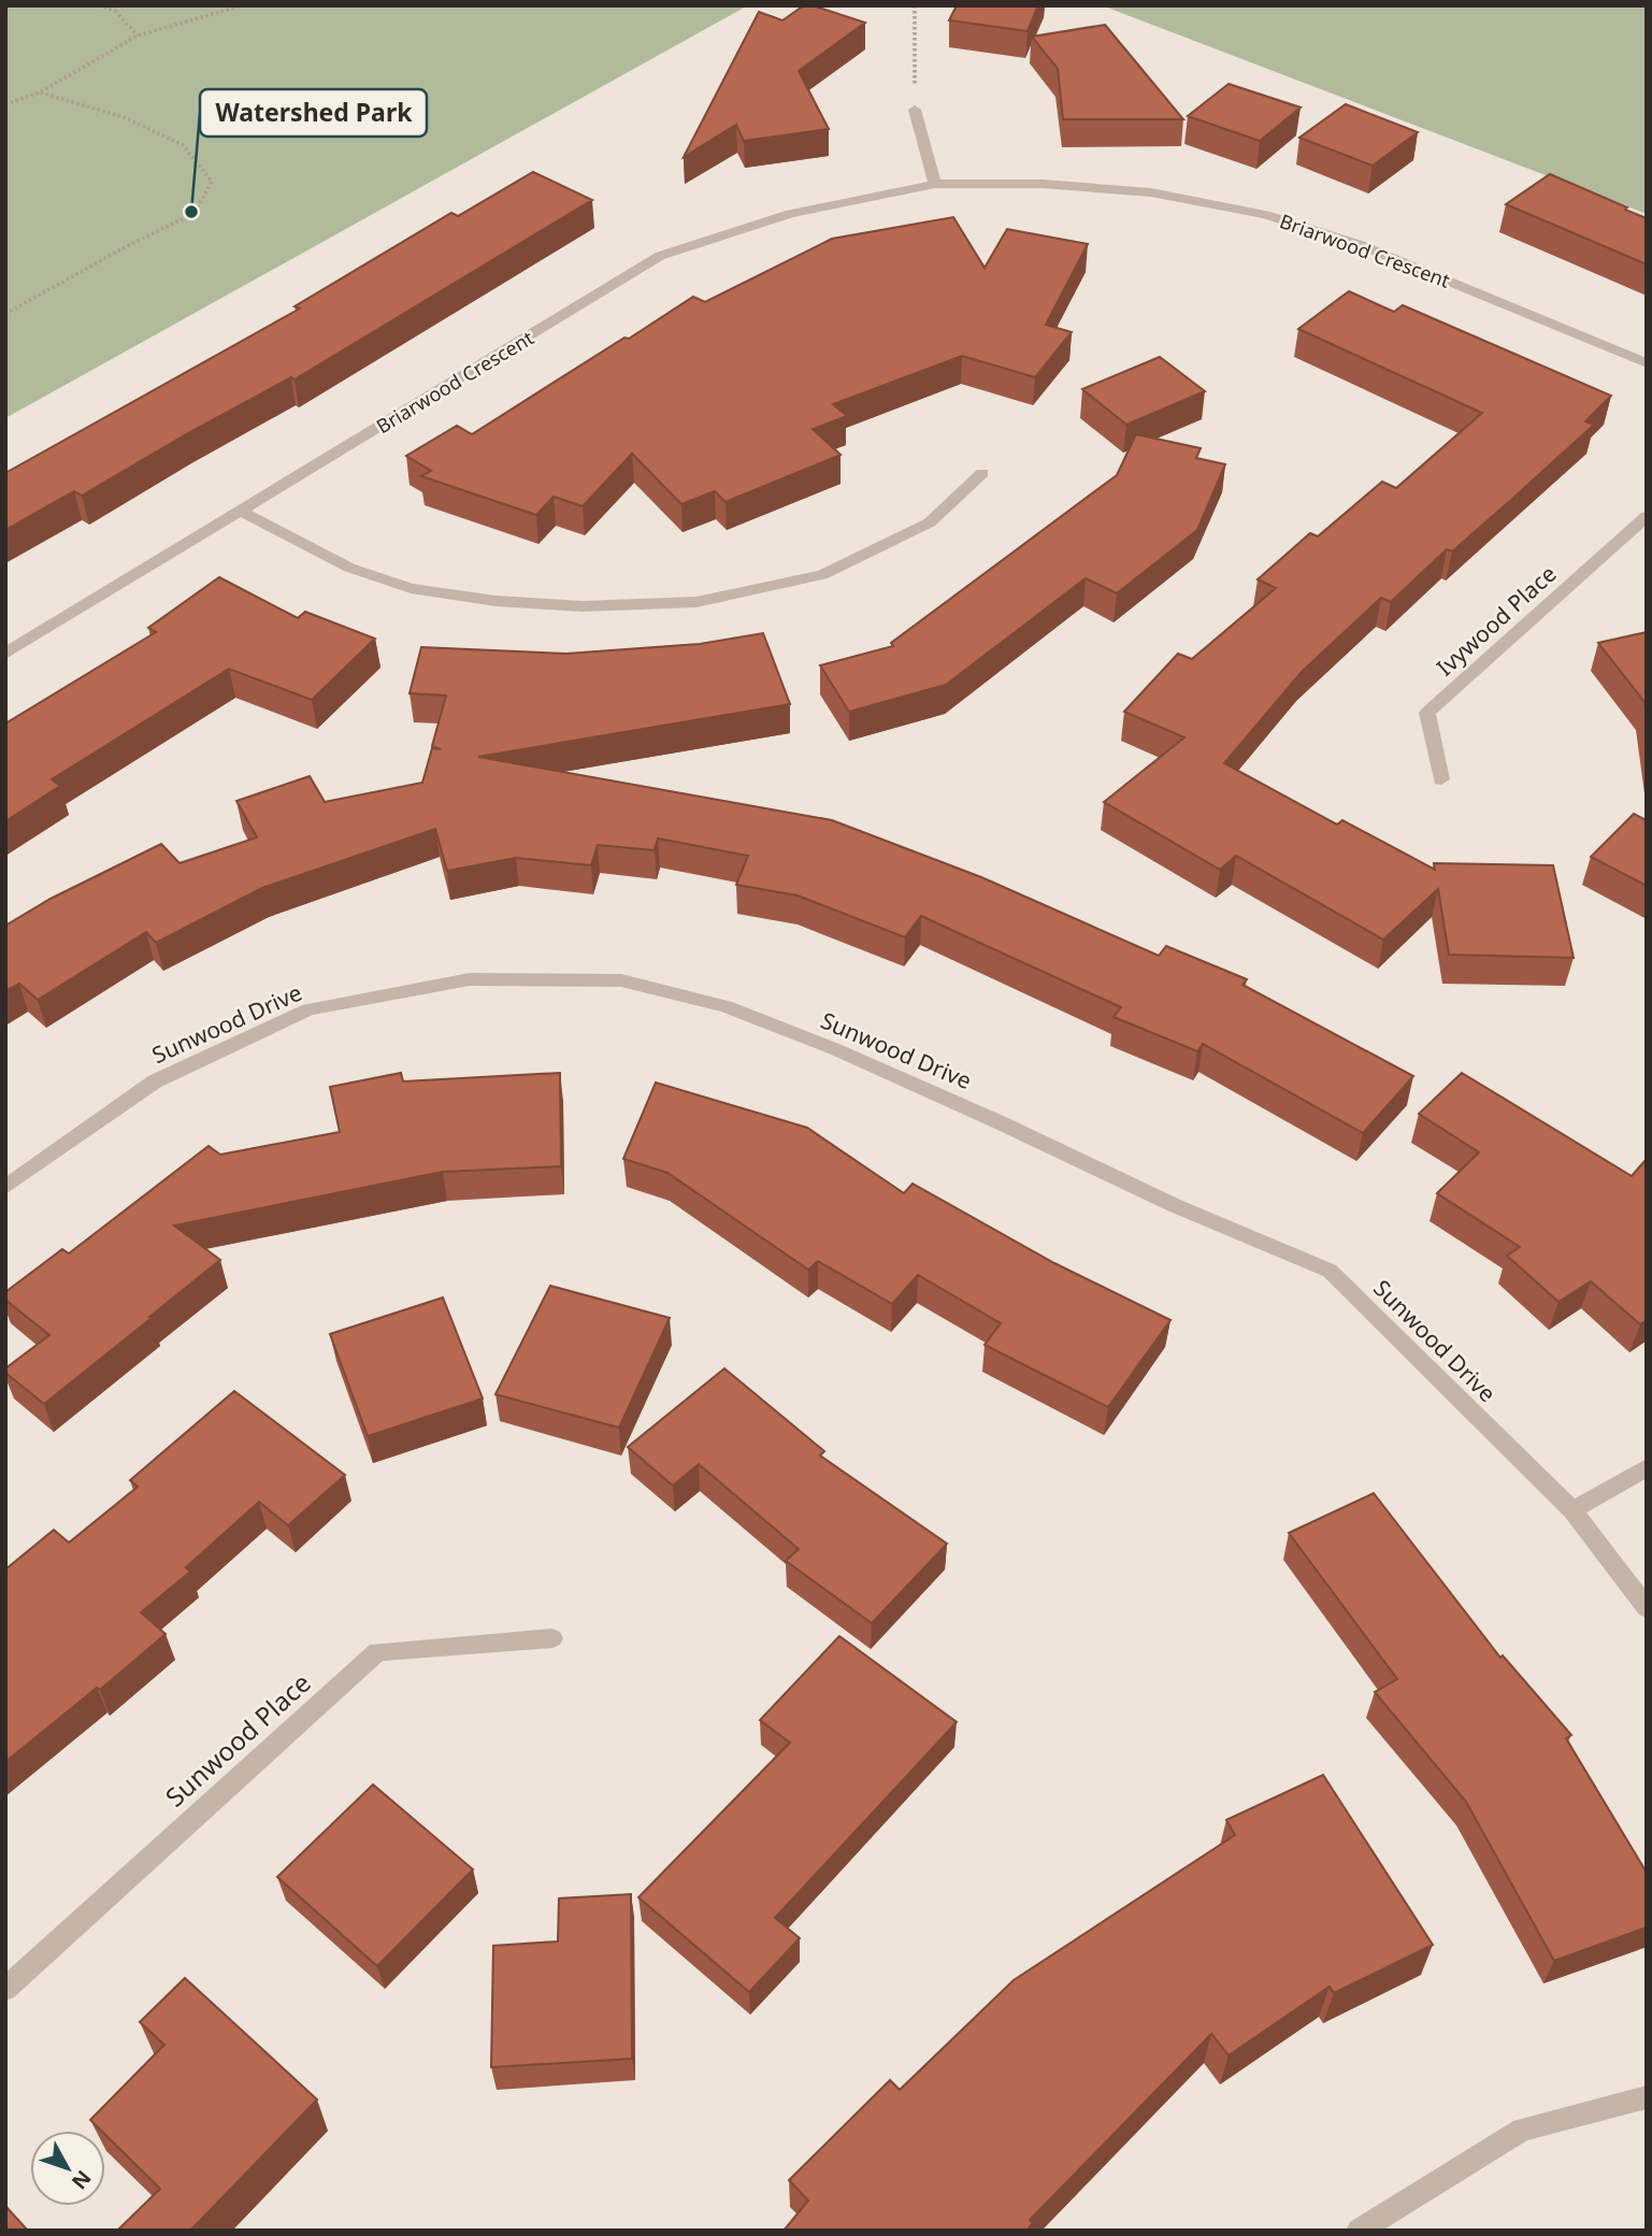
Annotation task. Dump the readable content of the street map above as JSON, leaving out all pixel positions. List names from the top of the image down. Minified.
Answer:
{"streets":{"street":["Briarwood Crescent","Ivywood Place","Sunwood Drive","Sunwood Place"]},"places":["Watershed Park"],"north":"bottom right"}
